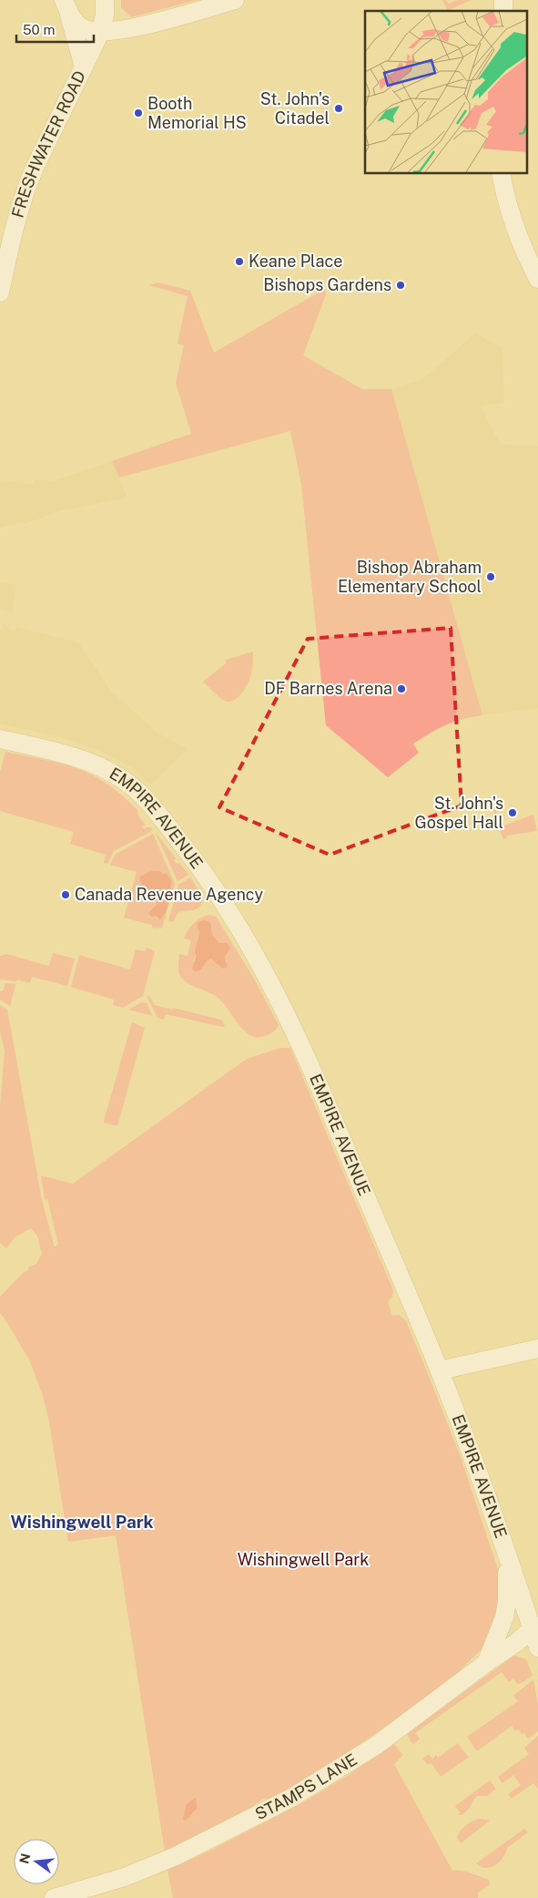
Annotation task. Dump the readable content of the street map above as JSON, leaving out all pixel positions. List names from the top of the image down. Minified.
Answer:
{"streets":{"main road":["FRESHWATER ROAD","EMPIRE AVENUE","STAMPS LANE"]},"crossings":[["EMPIRE AVENUE","STAMPS LANE"]],"districts":["Wishingwell Park"],"parks":["Wishingwell Park"],"places":["St. John's Citadel","Booth Memorial HS","Keane Place","Bishops Gardens","Bishop Abraham Elementary School","DF Barnes Arena","St. John's Gospel Hall","Canada Revenue Agency"],"scale_bar":"50 m","north":"left"}
